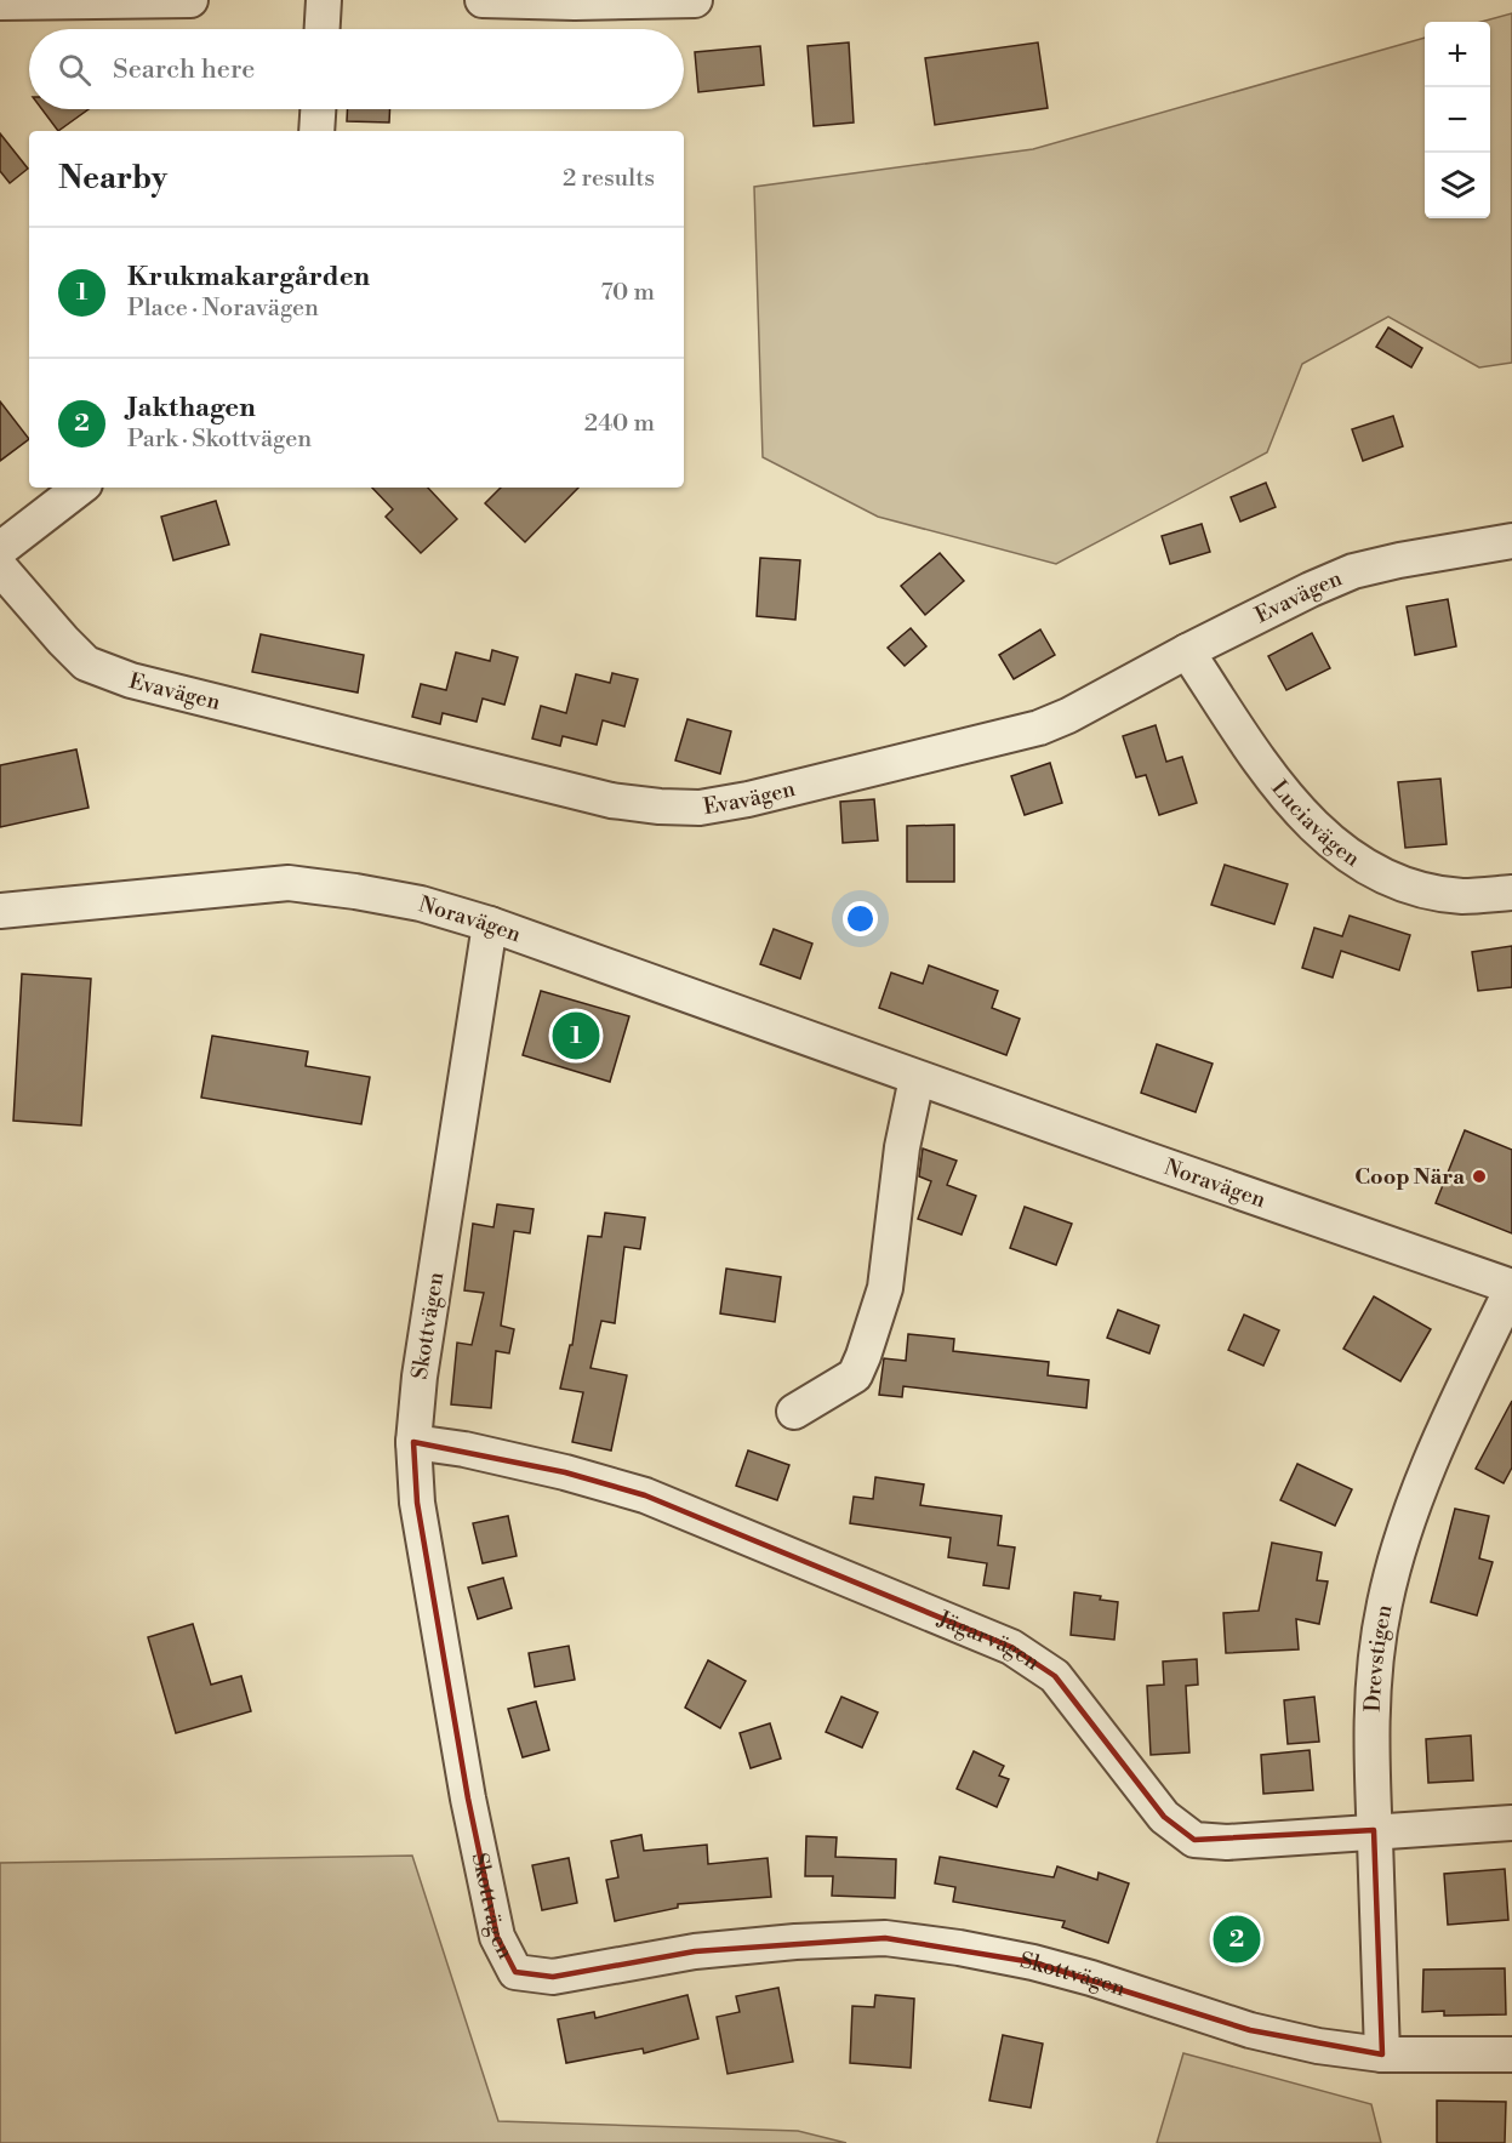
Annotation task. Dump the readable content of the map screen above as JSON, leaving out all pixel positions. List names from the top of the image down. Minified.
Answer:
{"streets":{"street":["Evavägen","Luciavägen","Noravägen","Skottvägen","Jägarvägen","Drevstigen"]},"crossings":[["Evavägen","Luciavägen"],["Noravägen","Skottvägen"],["Noravägen","Drevstigen"],["Skottvägen","Jägarvägen"],["Skottvägen","Drevstigen"],["Jägarvägen","Drevstigen"]],"places":["Coop Nära"],"page":{"map_buttons":["+","−"],"search":"Search here","heading":["Nearby","2 results"],"list":[{"mark":"1","name":"Krukmakargården","note":"Place · Noravägen","value":"70 m"},{"mark":"2","name":"Jakthagen","note":"Park · Skottvägen","value":"240 m"}],"pins":["1","2"]}}
